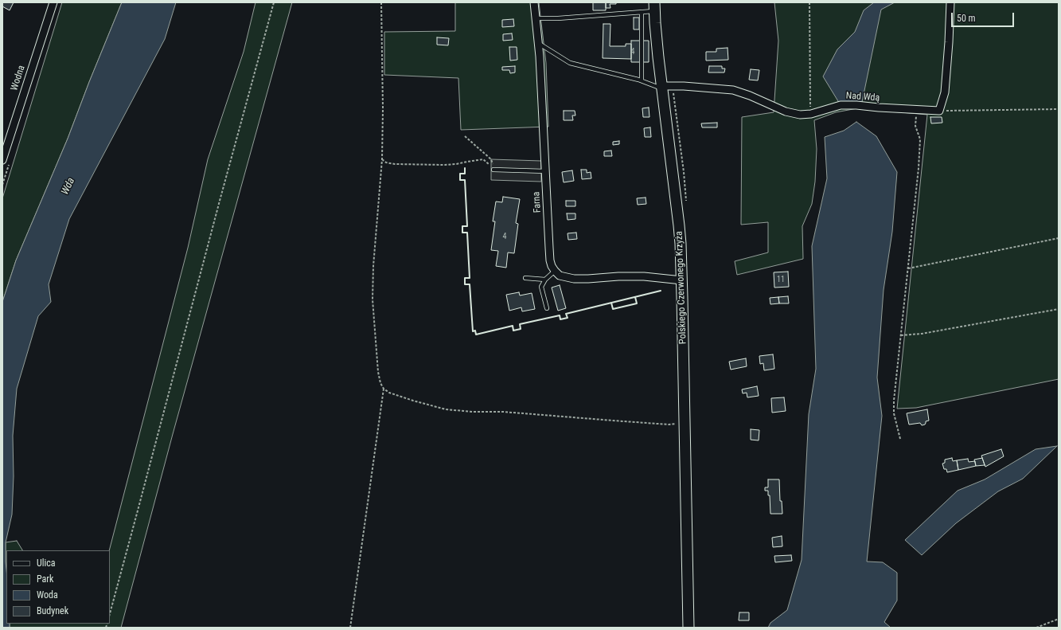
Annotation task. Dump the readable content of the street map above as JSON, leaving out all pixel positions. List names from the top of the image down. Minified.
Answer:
{"streets":{"street":["Wodna","Nad Wdą","Farna","Polskiego Czerwonego Krzyża"]},"crossings":[["Nad Wdą","Polskiego Czerwonego Krzyża"]],"water":["Wda"],"house_numbers":["4","4","11"],"legend":["Ulica","Park","Woda","Budynek"],"scale_bar":"50 m"}
